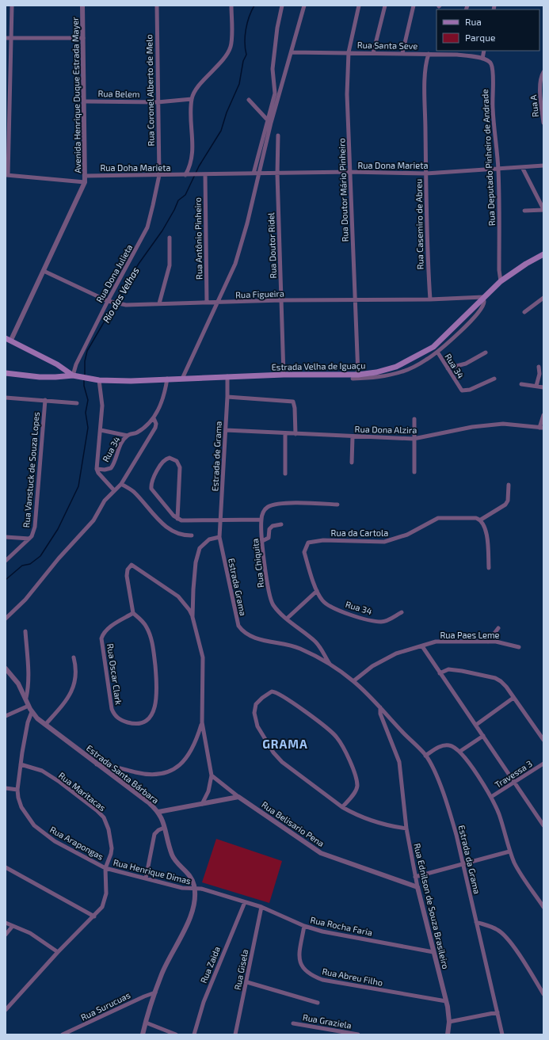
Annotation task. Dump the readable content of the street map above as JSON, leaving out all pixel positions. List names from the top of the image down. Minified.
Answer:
{"streets":{"main road":["Estrada Velha de Iguaçu"],"street":["Rua Santa Seve","Rua Coronel Alberto de Melo","Rua Belem","Avenida Henrique Duque Estrada Mayer","Rua A","Rua Deputado Pinheiro de Andrade","Rua Dona Marieta","Rua Doha Marieta","Rua Doutor Mário Pinheiro","Rua Casemiro de Abreu","Rua Antônio Pinheiro","Rua Doutor Ridel","Rua Dona Julieta","Rua Figueira","Rua 34","Rua Dona Alzira","Estrada de Grama","Rua Vanstuck de Souza Lopes","Rua da Cartola","Rua Chiquita","Estrada Grama","Rua Paes Leme","Rua Oscar Clark","Estrada Santa Bárbara","Travessa 3","Rua Maritacas","Rua Belisario Pena","Rua Arapongas","Estrada da Grama","Rua Henrique Dimas","Rua Ednilson de Souza Brasileiro","Rua Rocha Faria","Rua Zaida","Rua Gisela","Rua Abreu Filho","Rua Surucuas","Rua Graziela"]},"crossings":[["Rua Santa Seve","Rua Deputado Pinheiro de Andrade"],["Rua Santa Seve","Rua Doutor Mário Pinheiro"],["Rua Santa Seve","Rua Casemiro de Abreu"],["Rua Coronel Alberto de Melo","Rua Belem"],["Rua Coronel Alberto de Melo","Rua Doha Marieta"],["Rua Coronel Alberto de Melo","Rua Dona Julieta"],["Rua Belem","Avenida Henrique Duque Estrada Mayer"],["Avenida Henrique Duque Estrada Mayer","Rua Doha Marieta"],["Avenida Henrique Duque Estrada Mayer","Rua Figueira"],["Avenida Henrique Duque Estrada Mayer","Estrada Velha de Iguaçu"],["Rua Deputado Pinheiro de Andrade","Rua Dona Marieta"],["Rua Deputado Pinheiro de Andrade","Estrada Velha de Iguaçu"],["Rua Dona Marieta","Rua Doha Marieta"],["Rua Dona Marieta","Rua Doutor Mário Pinheiro"],["Rua Dona Marieta","Rua Casemiro de Abreu"],["Rua Dona Marieta","Rua Antônio Pinheiro"],["Rua Dona Marieta","Rua Doutor Ridel"],["Rua Doha Marieta","Rua Dona Julieta"],["Rua Doutor Mário Pinheiro","Rua Figueira"],["Rua Doutor Mário Pinheiro","Estrada Velha de Iguaçu"],["Rua Casemiro de Abreu","Rua Figueira"],["Rua Antônio Pinheiro","Rua Figueira"],["Rua Doutor Ridel","Rua Figueira"],["Rua Doutor Ridel","Estrada Velha de Iguaçu"],["Rua Dona Julieta","Rua Figueira"],["Rua Dona Julieta","Estrada Velha de Iguaçu"],["Rua Figueira","Estrada Velha de Iguaçu"],["Estrada Velha de Iguaçu","Estrada de Grama"],["Rua 34","Rua da Cartola"],["Rua Dona Alzira","Estrada de Grama"],["Estrada de Grama","Estrada Grama"],["Rua Chiquita","Estrada Grama"],["Estrada Grama","Rua Paes Leme"],["Estrada Grama","Estrada da Grama"],["Estrada Grama","Rua Ednilson de Souza Brasileiro"],["Estrada Santa Bárbara","Rua Arapongas"],["Estrada Santa Bárbara","Rua Henrique Dimas"],["Estrada Santa Bárbara","Rua Rocha Faria"],["Estrada Santa Bárbara","Rua Surucuas"],["Rua Maritacas","Rua Arapongas"],["Rua Maritacas","Rua Henrique Dimas"],["Rua Belisario Pena","Rua Ednilson de Souza Brasileiro"],["Rua Arapongas","Rua Henrique Dimas"],["Estrada da Grama","Rua Ednilson de Souza Brasileiro"],["Rua Henrique Dimas","Rua Rocha Faria"],["Rua Ednilson de Souza Brasileiro","Rua Rocha Faria"],["Rua Ednilson de Souza Brasileiro","Rua Abreu Filho"],["Rua Rocha Faria","Rua Zaida"],["Rua Rocha Faria","Rua Gisela"],["Rua Rocha Faria","Rua Abreu Filho"]],"districts":["GRAMA"],"water":["Rio das Velhas"],"legend":["Rua","Parque"]}
